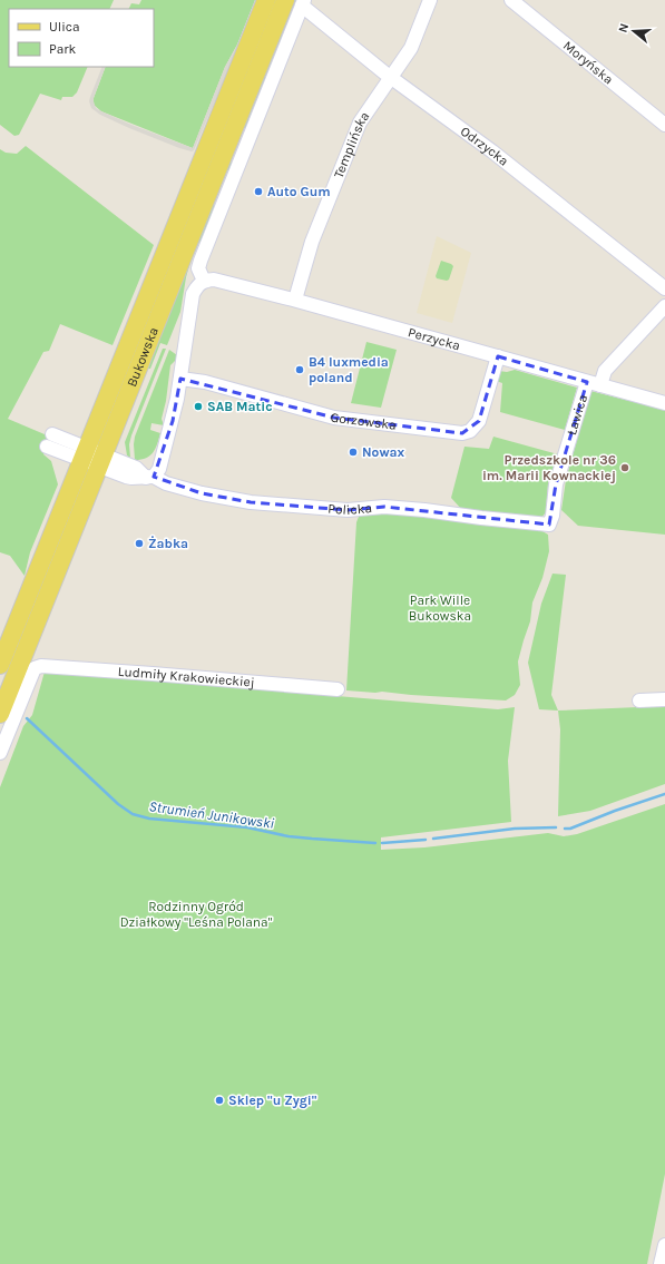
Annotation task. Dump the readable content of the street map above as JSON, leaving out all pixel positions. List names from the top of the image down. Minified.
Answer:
{"streets":{"main road":["Bukowska"],"street":["Moryńska","Templińska","Odrzycka","Perzycka","Ławica","Gorzowska","Policka","Ludmiły Krakowieckiej"]},"crossings":[["Templińska","Odrzycka"],["Templińska","Perzycka"],["Odrzycka","Bukowska"],["Perzycka","Ławica"],["Perzycka","Gorzowska"],["Bukowska","Policka"],["Ławica","Policka"]],"water":["Strumień Junikowski"],"parks":["Park Wille Bukowska","Rodzinny Ogród Działkowy \"Leśna Polana\""],"places":["Auto Gum","B4 luxmedia poland","SAB Matic","Nowax","Przedszkole nr 36 im. Marii Kownackiej","Żabka","Sklep \"u Zygi\""],"legend":["Ulica","Park"],"north":"left"}
